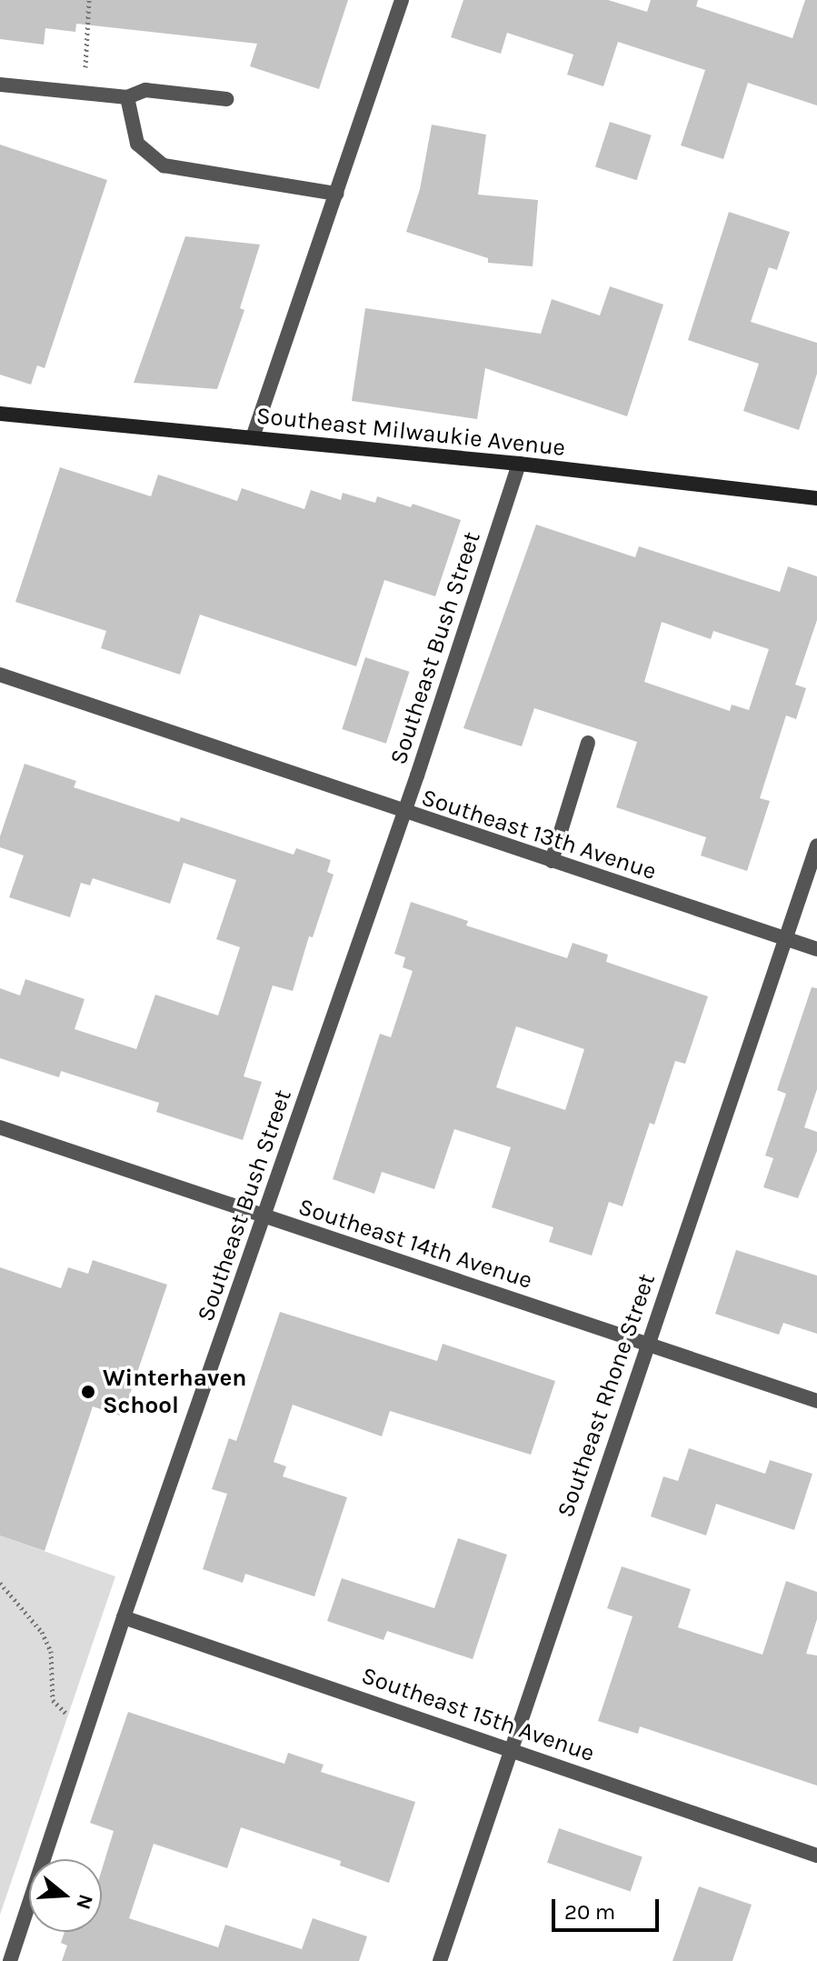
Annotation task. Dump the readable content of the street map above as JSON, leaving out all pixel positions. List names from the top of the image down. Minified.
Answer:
{"streets":{"main road":["Southeast Milwaukie Avenue"],"street":["Southeast Bush Street","Southeast 13th Avenue","Southeast 14th Avenue","Southeast Rhone Street","Southeast 15th Avenue"]},"crossings":[["Southeast Milwaukie Avenue","Southeast Bush Street"],["Southeast Bush Street","Southeast 13th Avenue"],["Southeast Bush Street","Southeast 14th Avenue"],["Southeast Bush Street","Southeast 15th Avenue"],["Southeast 13th Avenue","Southeast Rhone Street"],["Southeast 14th Avenue","Southeast Rhone Street"],["Southeast Rhone Street","Southeast 15th Avenue"]],"places":["Winterhaven School"],"scale_bar":"20 m","north":"right"}
